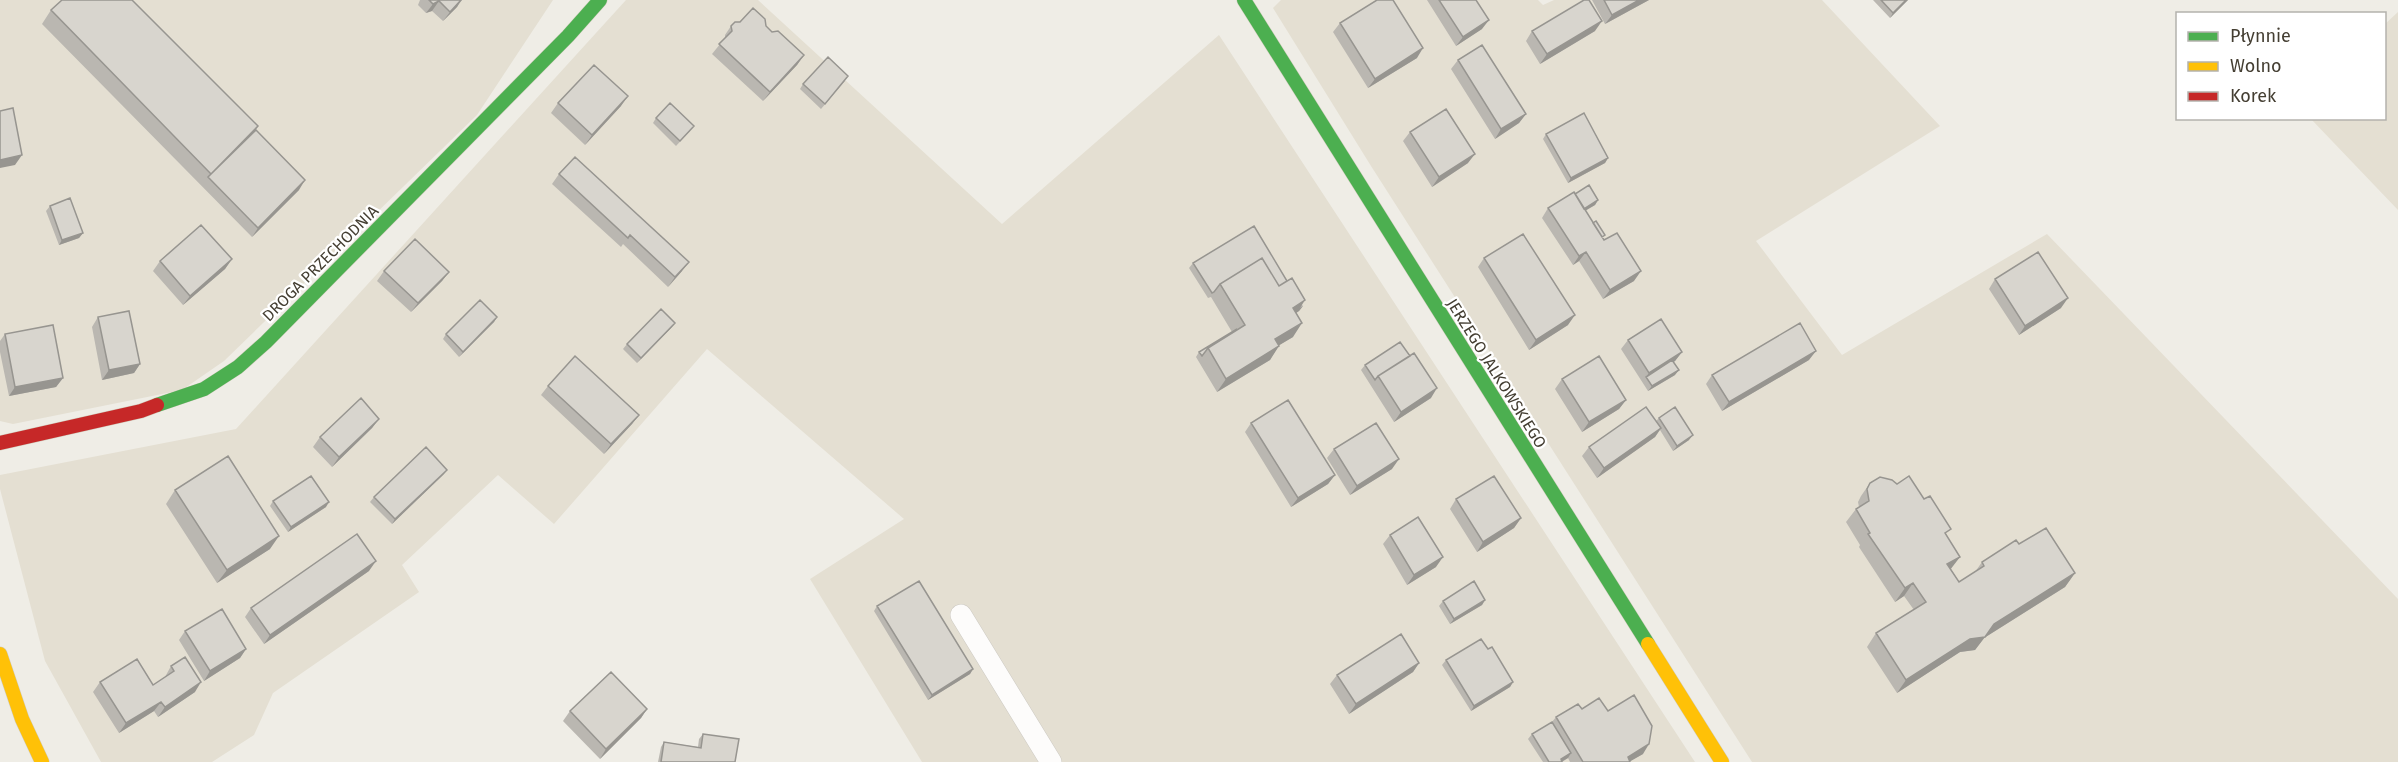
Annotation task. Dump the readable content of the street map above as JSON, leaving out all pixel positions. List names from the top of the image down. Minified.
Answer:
{"streets":{"street":["DROGA PRZECHODNIA","JERZEGO JALKOWSKIEGO"]},"legend":["Płynnie","Wolno","Korek"]}
